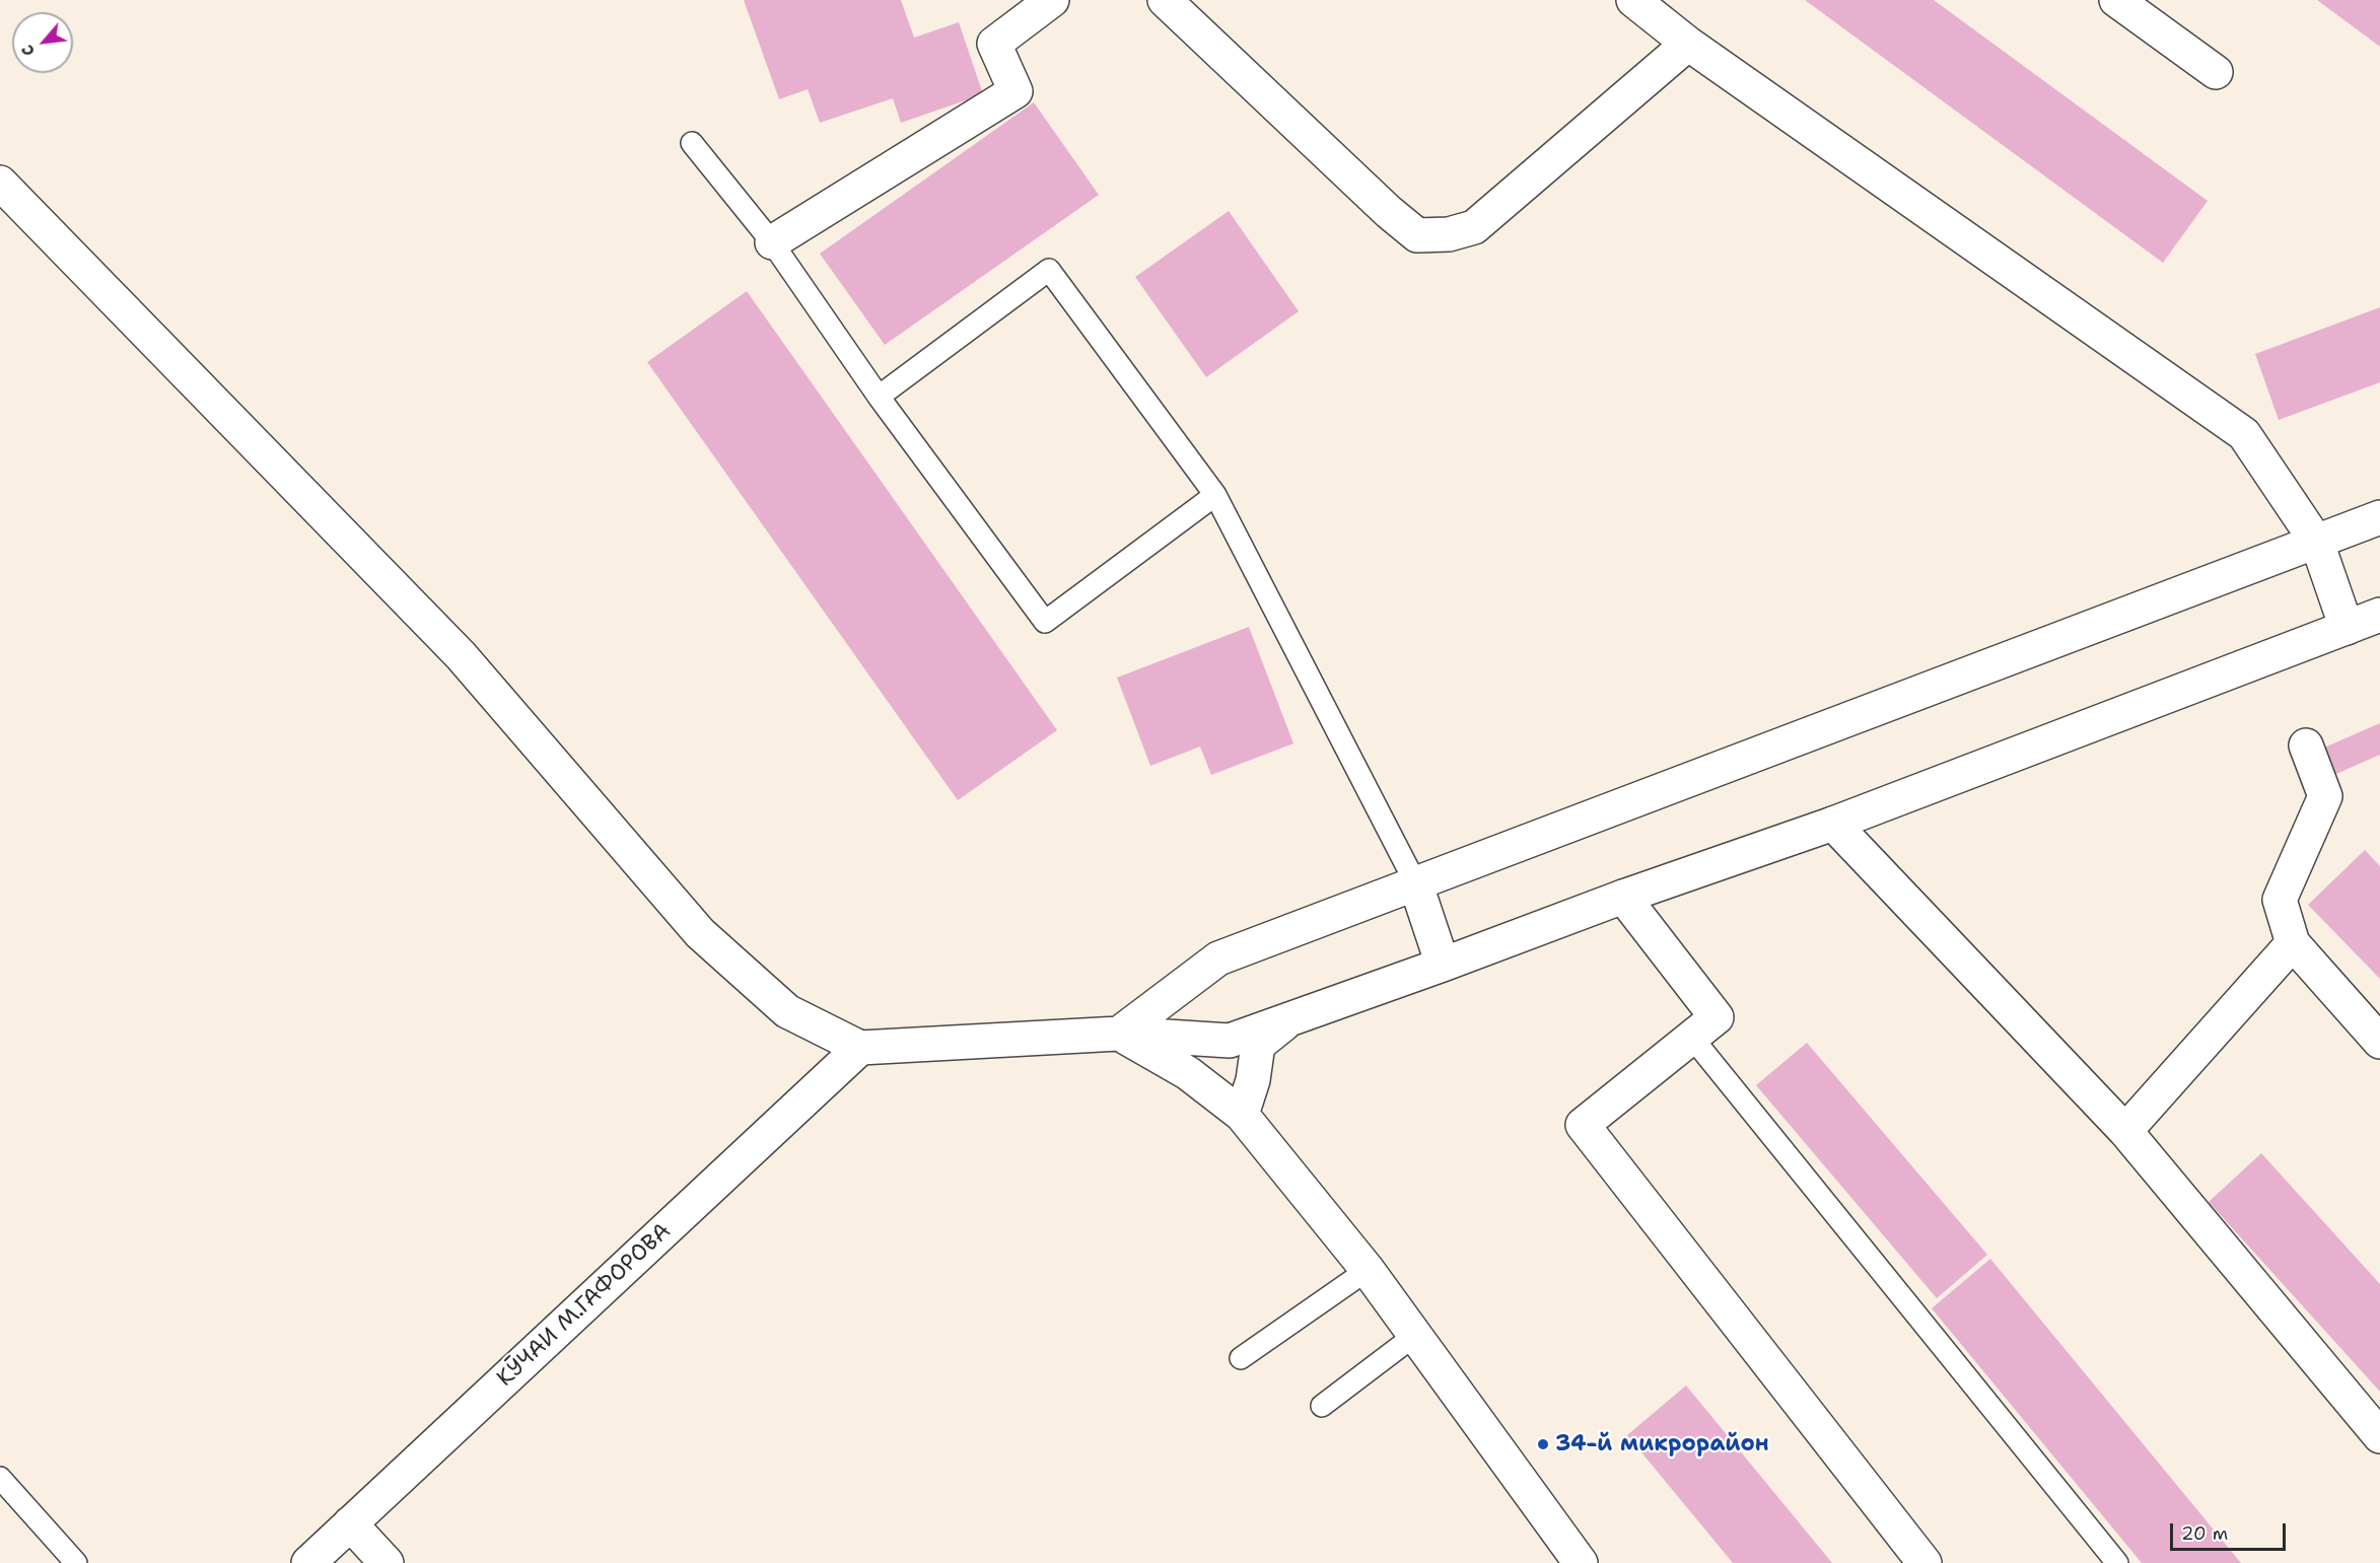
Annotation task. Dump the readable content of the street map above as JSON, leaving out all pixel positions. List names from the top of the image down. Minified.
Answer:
{"streets":{"street":["КӮЧАИ М.ГАФОРОВА"]},"places":["34-й микрорайон"],"scale_bar":"20 m","north":"bottom left"}
